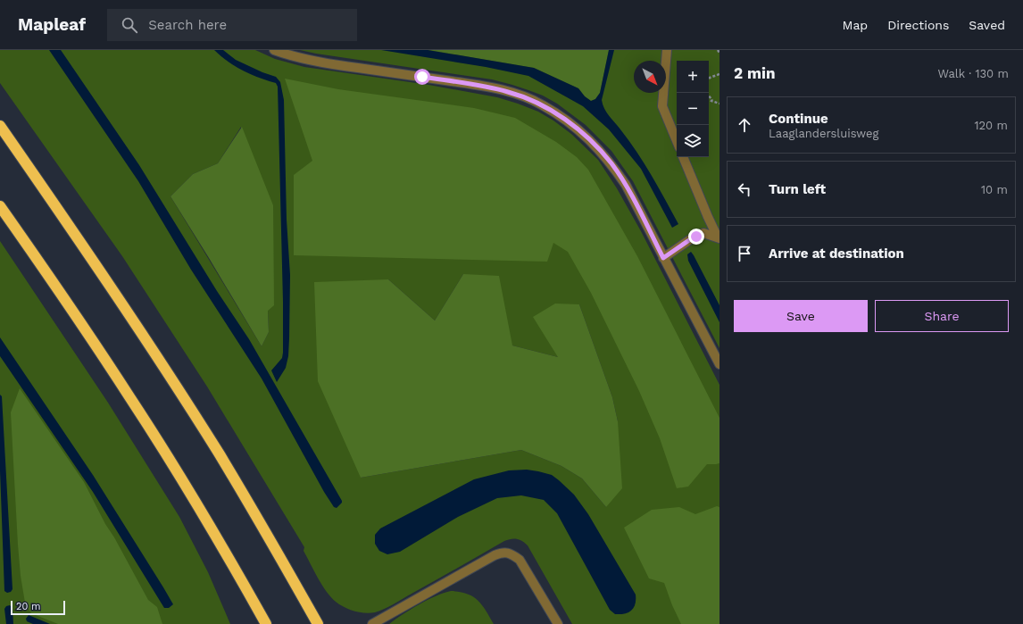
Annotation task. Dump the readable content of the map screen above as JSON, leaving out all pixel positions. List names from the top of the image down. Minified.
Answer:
{"scale_bar":"20 m","north":"bottom right","page":{"header":"Mapleaf","search":"Search here","nav":["Map","Directions","Saved"],"heading":["2 min","Walk · 130 m"],"map_buttons":["+","−"],"list":[["Continue","Laaglandersluisweg","120 m"],["Turn left","10 m"],"Arrive at destination"],"buttons":["Save","Share"],"scale":"20 m"}}
